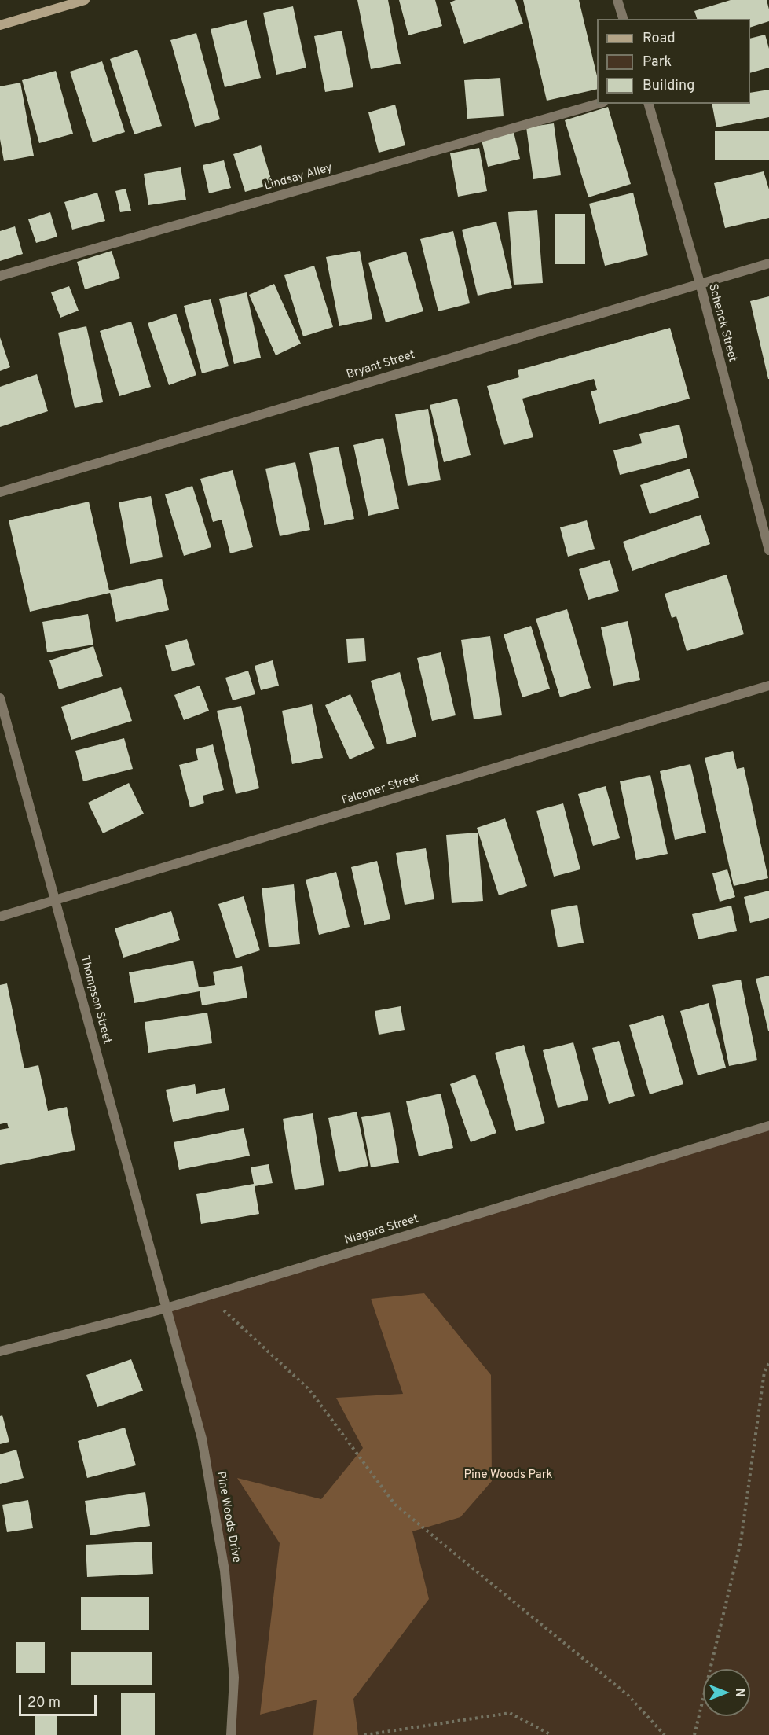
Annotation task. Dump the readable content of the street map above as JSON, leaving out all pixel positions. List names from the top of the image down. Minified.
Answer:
{"streets":{"street":["Lindsay Alley","Schenck Street","Bryant Street","Falconer Street","Thompson Street","Niagara Street","Pine Woods Drive"]},"crossings":[["Schenck Street","Bryant Street"],["Falconer Street","Thompson Street"],["Thompson Street","Niagara Street"],["Thompson Street","Pine Woods Drive"],["Niagara Street","Pine Woods Drive"]],"parks":["Pine Woods Park"],"legend":["Road","Park","Building"],"scale_bar":"20 m","north":"right"}
